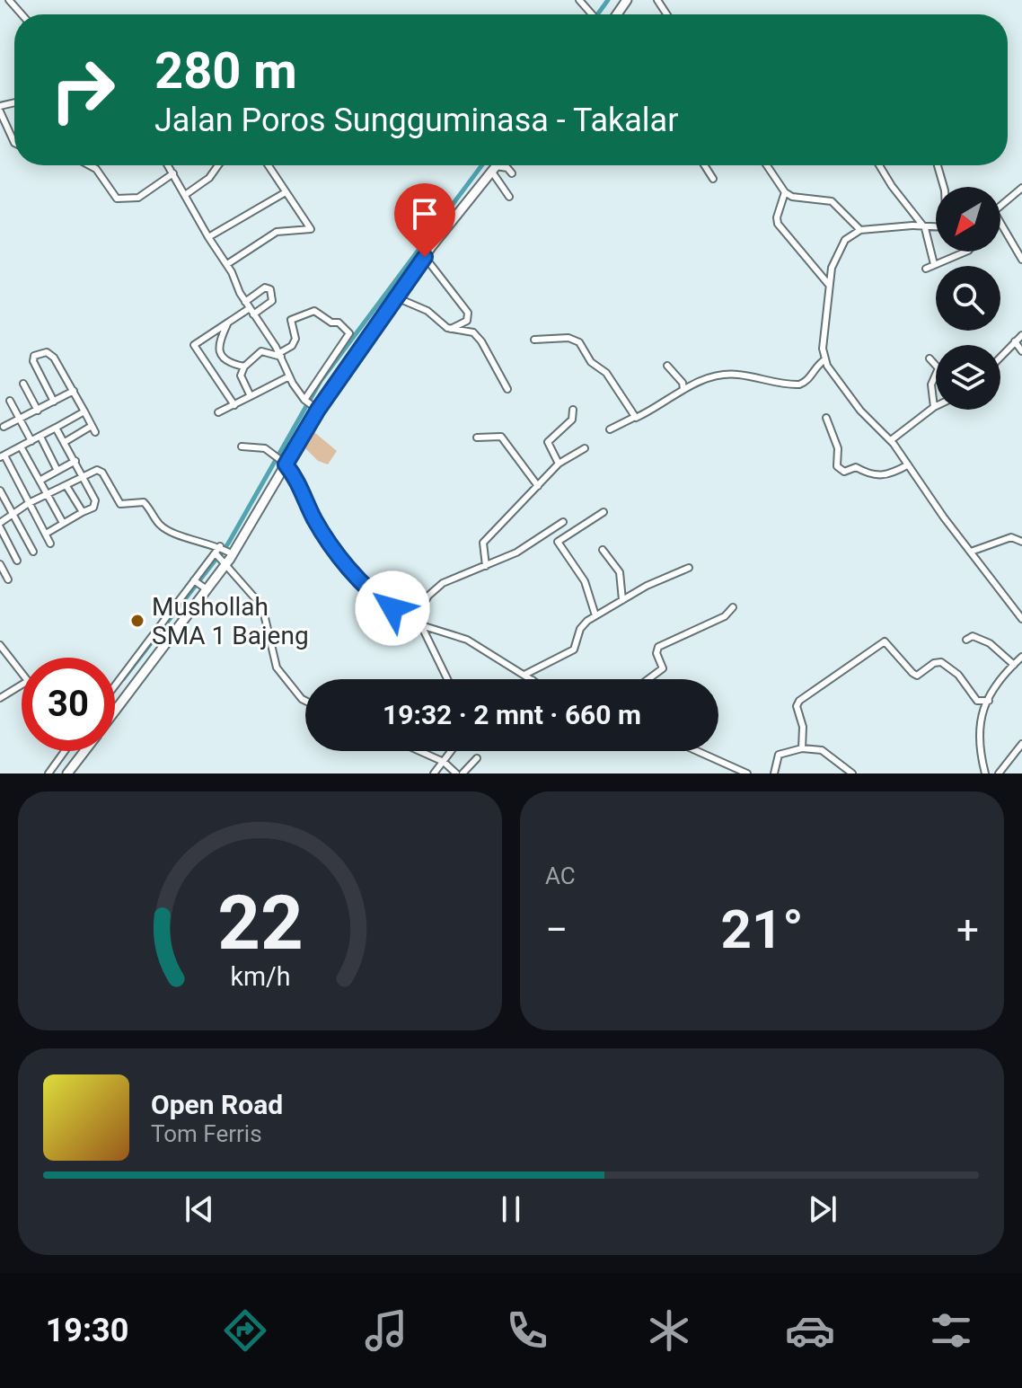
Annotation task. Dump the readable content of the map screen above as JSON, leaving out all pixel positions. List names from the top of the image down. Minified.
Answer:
{"places":["Mushollah SMA 1 Bajeng"],"north":"bottom left","page":{"turn":["280 m","Jalan Poros Sungguminasa - Takalar"],"limit":"30","trip":"19:32 · 2 mnt · 660 m","tile":"AC","heat":["−","21°","+"],"song":["Open Road","Tom Ferris"],"tabs":"19:30","gauge":["22","km/h"]}}
